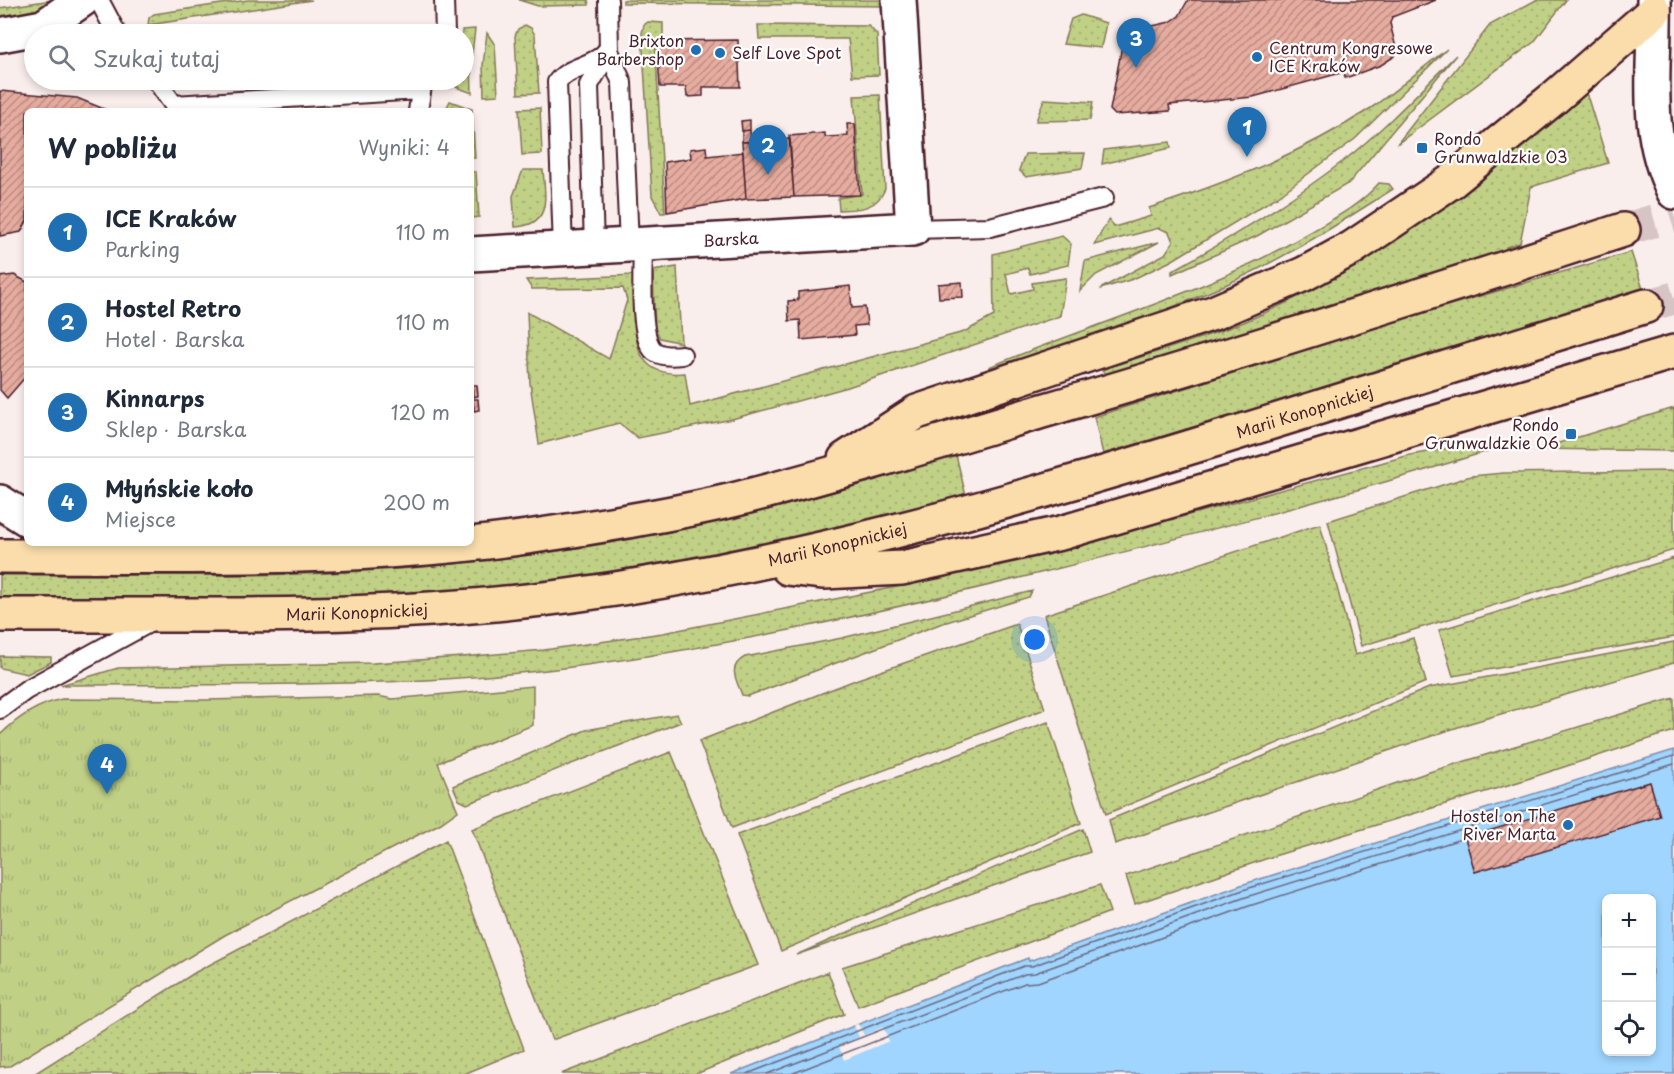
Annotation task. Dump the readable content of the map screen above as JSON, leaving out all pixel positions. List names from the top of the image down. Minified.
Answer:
{"streets":{"main road":["Marii Konopnickiej"],"street":["Barska"]},"places":{"other":["Brixton Barbershop","Self Love Spot","Centrum Kongresowe ICE Kraków","Hostel on The River Marta"],"transit":["Rondo Grunwaldzkie 03","Rondo Grunwaldzkie 06"]},"page":{"pins":["3","1","2","4"],"search":"Szukaj tutaj","heading":["W pobliżu","Wyniki: 4"],"list":[{"mark":"1","name":"ICE Kraków","note":"Parking","value":"110 m"},{"mark":"2","name":"Hostel Retro","note":"Hotel · Barska","value":"110 m"},{"mark":"3","name":"Kinnarps","note":"Sklep · Barska","value":"120 m"},{"mark":"4","name":"Młyńskie koło","note":"Miejsce","value":"200 m"}],"map_buttons":["+","−"]}}
